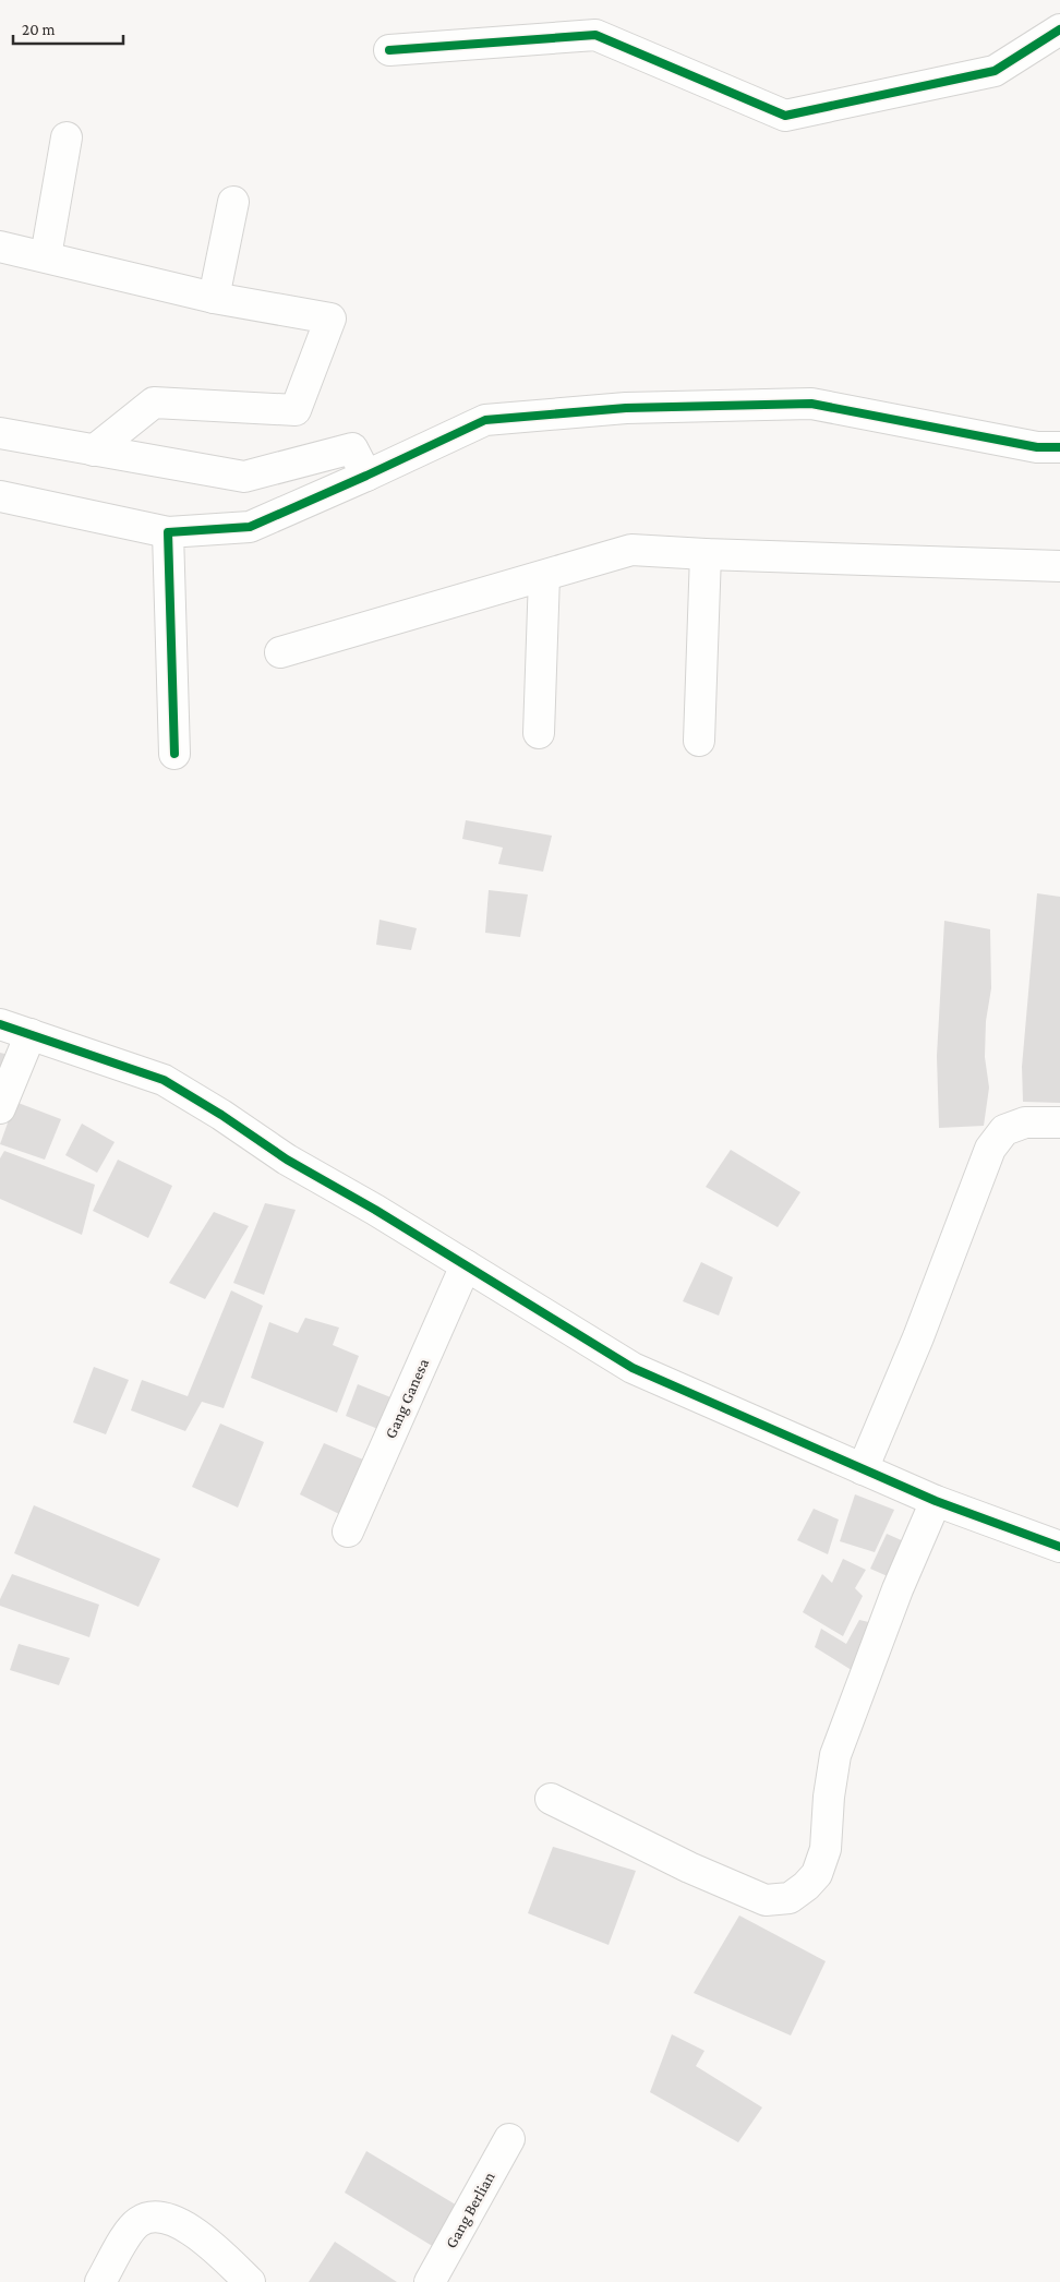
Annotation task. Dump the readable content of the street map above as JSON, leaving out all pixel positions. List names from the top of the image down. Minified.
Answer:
{"streets":{"street":["Gang Ganesa","Gang Berlian"]},"scale_bar":"20 m"}
